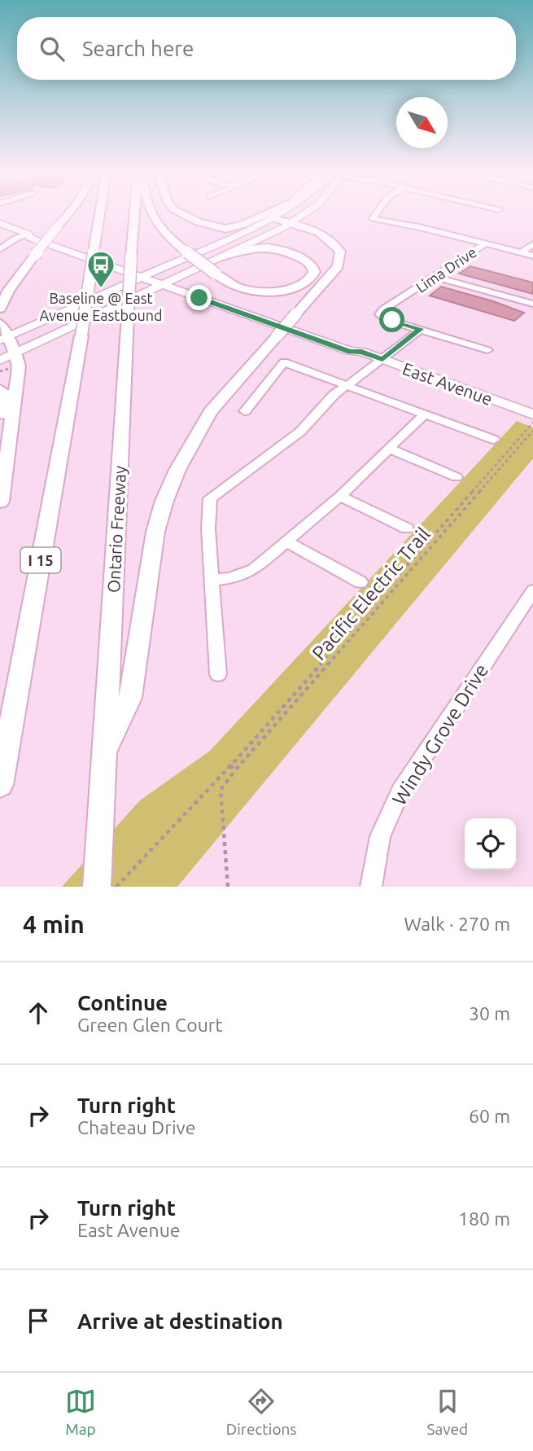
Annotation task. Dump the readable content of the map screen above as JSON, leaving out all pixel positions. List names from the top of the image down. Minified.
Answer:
{"streets":{"highway":["Ontario Freeway","I 15"],"main road":["East Avenue"],"street":["Lima Drive","Windy Grove Drive"],"path":["Pacific Electric Trail"]},"crossings":[["East Avenue","Pacific Electric Trail"]],"places":{"bus stop":["Baseline @ East Avenue Eastbound"]},"north":"bottom right","page":{"search":"Search here","heading":["4 min","Walk · 270 m"],"list":[["Continue","Green Glen Court","30 m"],["Turn right","Chateau Drive","60 m"],["Turn right","East Avenue","180 m"],"Arrive at destination"],"nav":["Map","Directions","Saved"]}}
